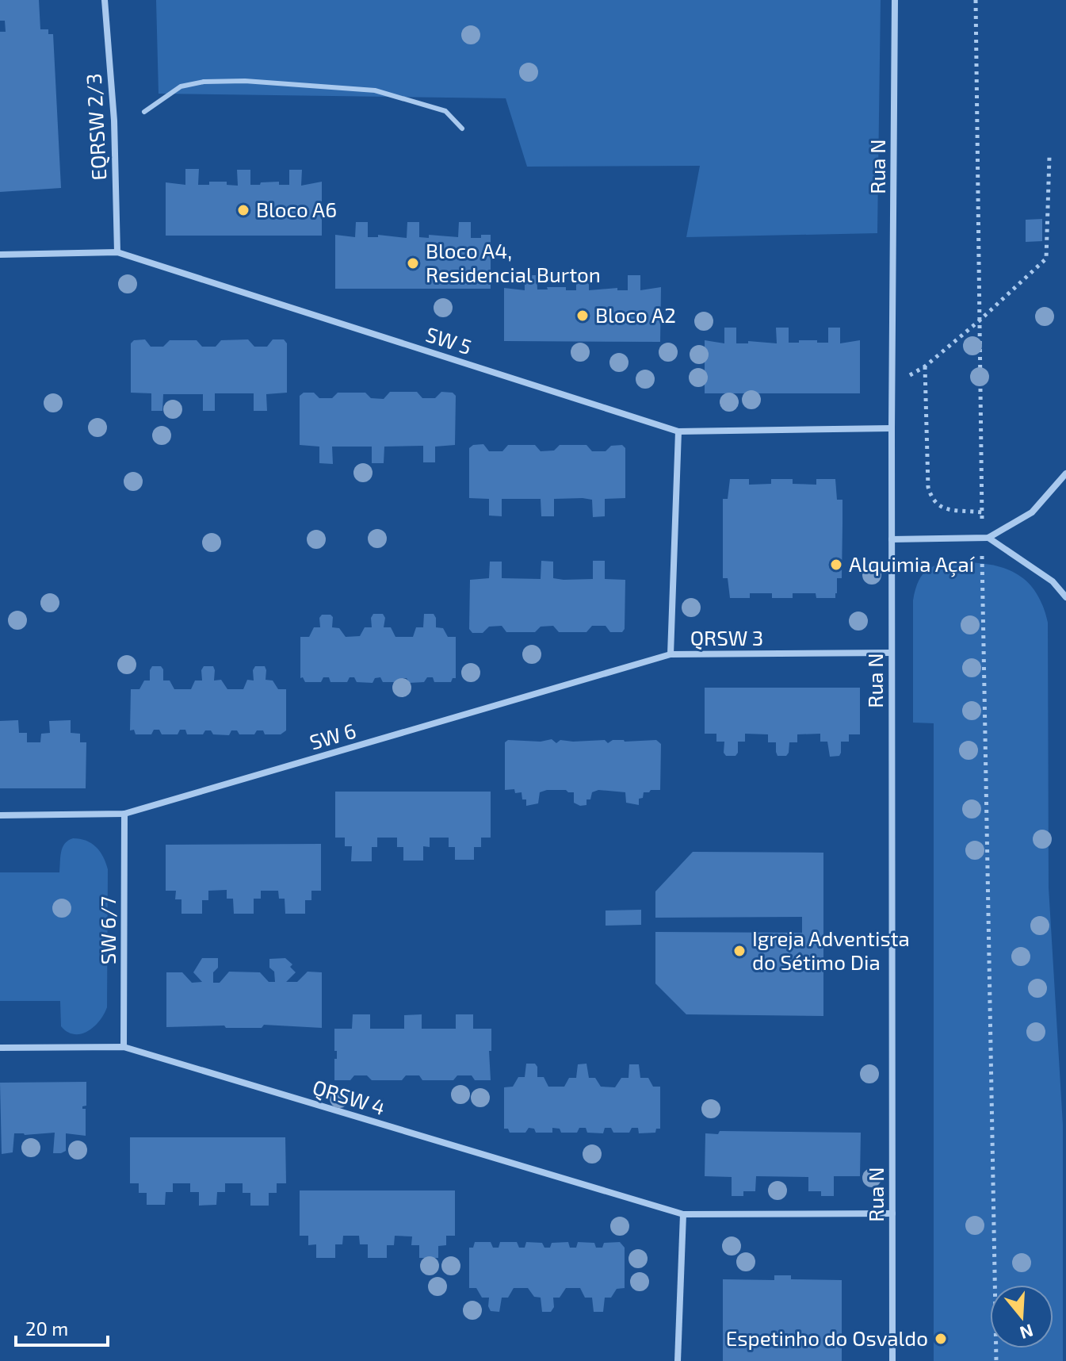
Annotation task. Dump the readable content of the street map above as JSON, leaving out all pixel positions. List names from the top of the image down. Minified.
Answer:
{"streets":{"street":["EQRSW 2/3","Rua N","SW 5","QRSW 3","SW 6","SW 6/7","QRSW 4"]},"crossings":[["EQRSW 2/3","SW 5"],["Rua N","SW 5"],["Rua N","QRSW 3"],["Rua N","QRSW 4"],["SW 5","QRSW 3"],["QRSW 3","SW 6"],["SW 6","SW 6/7"],["SW 6/7","QRSW 4"]],"places":["Bloco A6","Bloco A4, Residencial Burton","Bloco A2","Alquimia Açaí","Igreja Adventista do Sétimo Dia","Espetinho do Osvaldo"],"scale_bar":"20 m","north":"bottom"}
